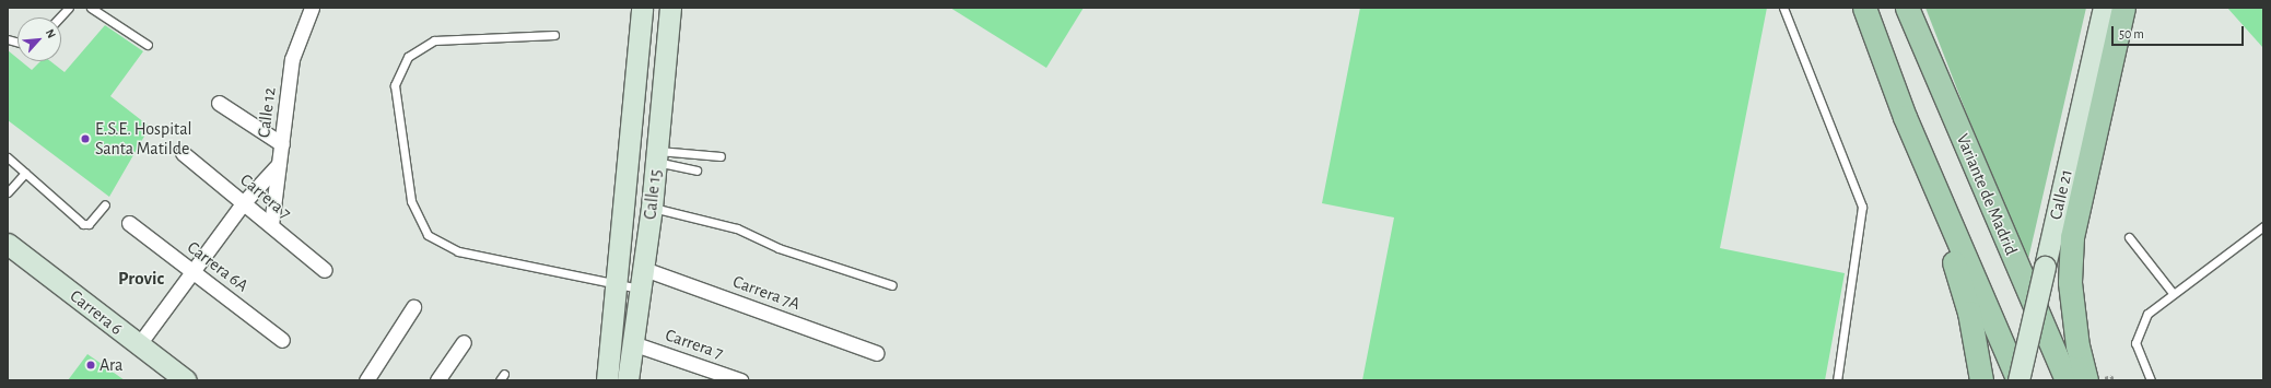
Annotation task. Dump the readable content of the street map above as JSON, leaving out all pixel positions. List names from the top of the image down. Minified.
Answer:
{"streets":{"main road":["Variante de Madrid"],"street":["Calle 12","Calle 15","Calle 21","Carrera 7","Carrera 6A","Carrera 7A","Carrera 6"]},"crossings":[["Calle 12","Carrera 7"],["Calle 15","Carrera 7"],["Calle 15","Carrera 7A"]],"districts":["Provic"],"places":["E.S.E. Hospital Santa Matilde","Ara"],"scale_bar":"50 m","north":"top right"}
